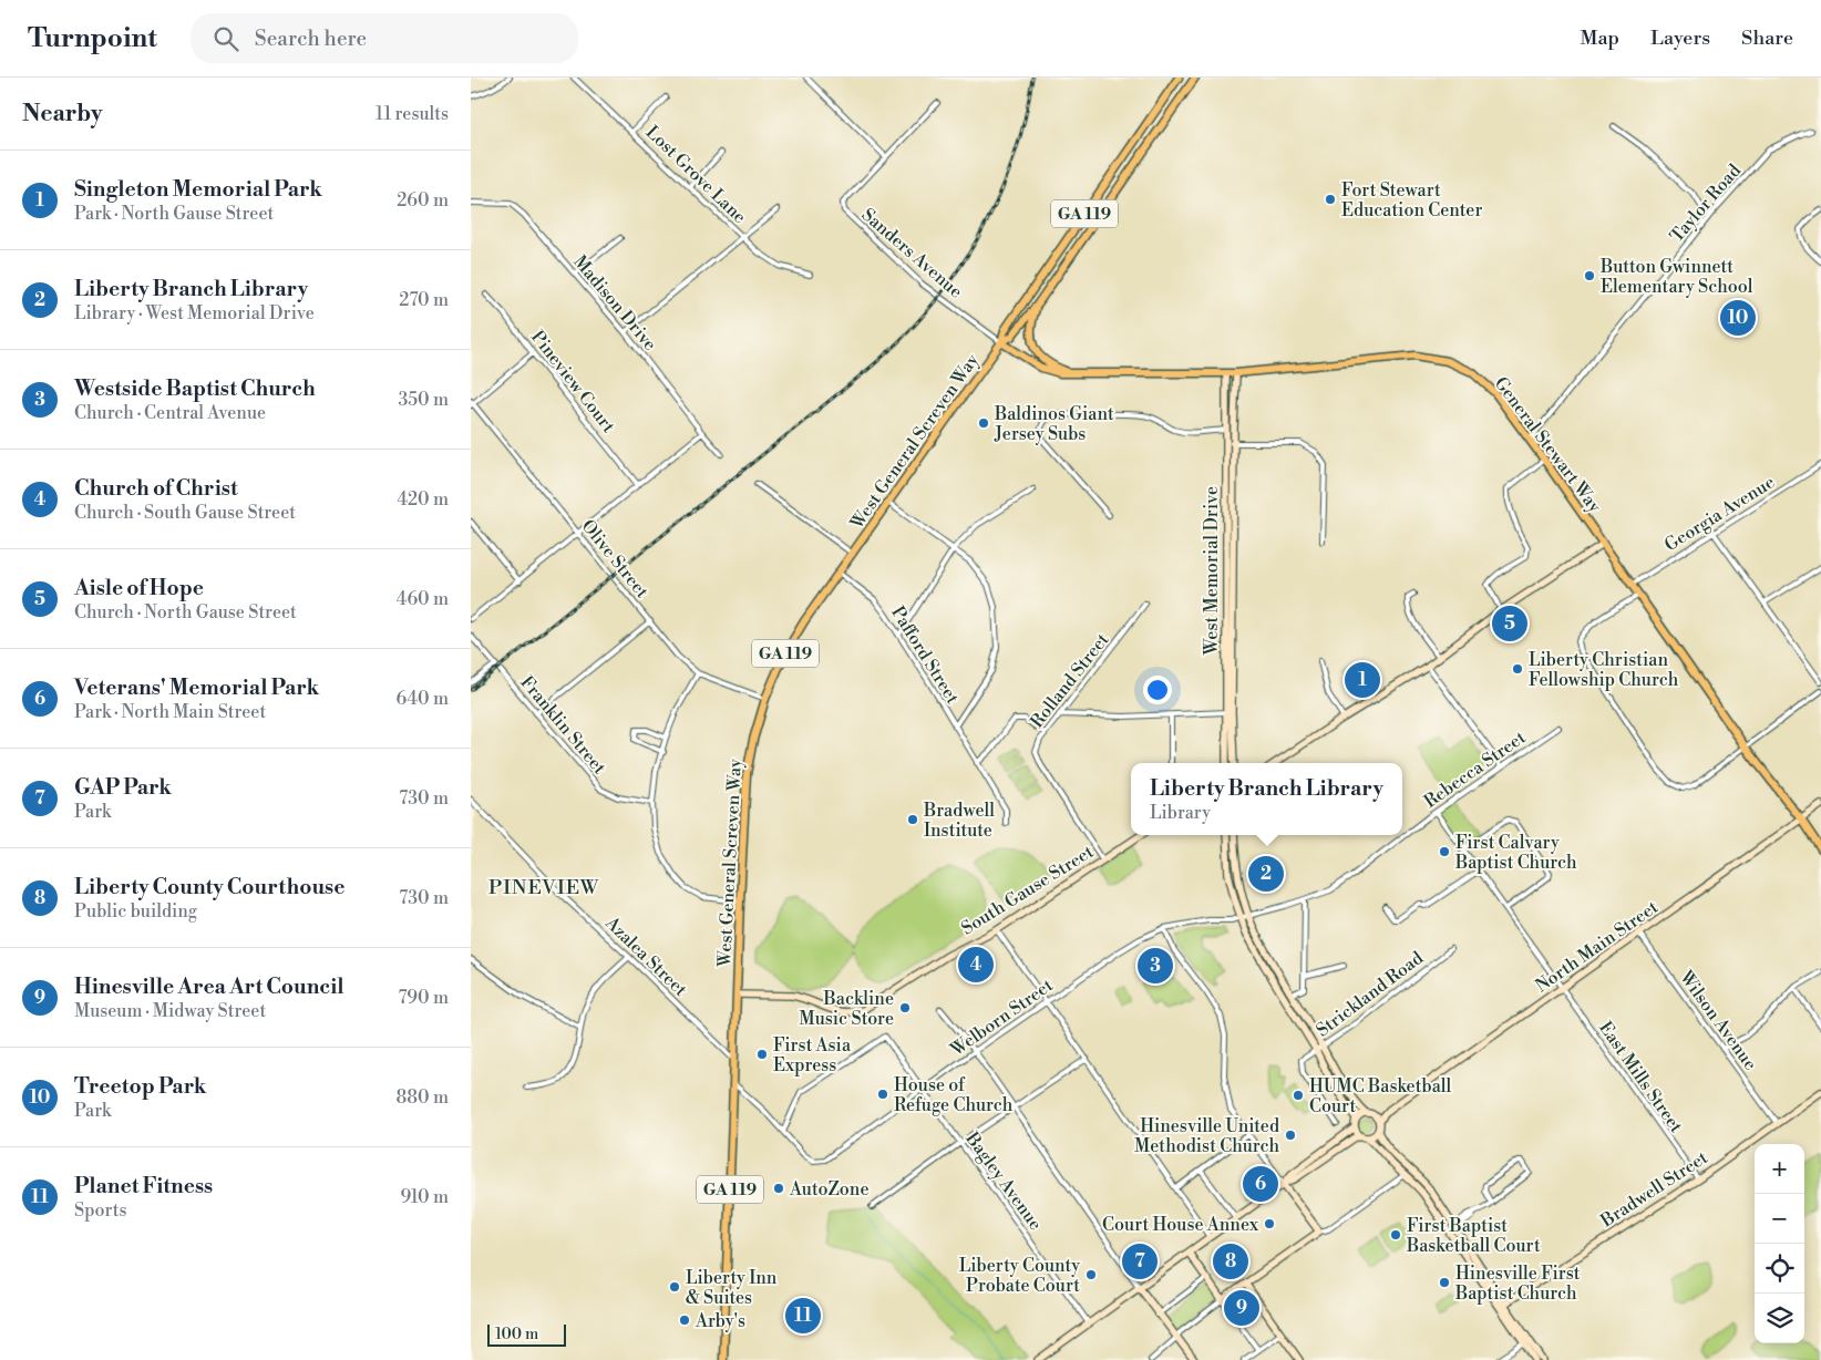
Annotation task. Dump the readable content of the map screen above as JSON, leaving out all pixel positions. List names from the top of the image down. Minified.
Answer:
{"streets":{"main road":["GA 119","West General Screven Way","General Stewart Way","West Memorial Drive","South Gause Street","North Main Street","Bradwell Street"],"street":["Lost Grove Lane","Taylor Road","Sanders Avenue","Madison Drive","Pineview Court","Georgia Avenue","Olive Street","Pafford Street","Rolland Street","Franklin Street","Rebecca Street","Azalea Street","Strickland Road","Welborn Street","Wilson Avenue","East Mills Street","Bagley Avenue"]},"crossings":[["Taylor Road","General Stewart Way"],["GA 119","Sanders Avenue"],["GA 119","West General Screven Way"],["GA 119","General Stewart Way"],["Sanders Avenue","West General Screven Way"],["Sanders Avenue","General Stewart Way"],["West General Screven Way","General Stewart Way"],["West General Screven Way","Olive Street"],["West General Screven Way","Pafford Street"],["West General Screven Way","South Gause Street"],["West General Screven Way","Azalea Street"],["West General Screven Way","Welborn Street"],["General Stewart Way","Georgia Avenue"],["General Stewart Way","West Memorial Drive"],["General Stewart Way","North Main Street"],["Rolland Street","South Gause Street"],["Rebecca Street","Welborn Street"],["Rebecca Street","East Mills Street"],["North Main Street","Wilson Avenue"],["North Main Street","East Mills Street"],["Welborn Street","Bagley Avenue"],["Wilson Avenue","Bradwell Street"],["East Mills Street","Bradwell Street"]],"districts":["PINEVIEW"],"places":["Fort Stewart Education Center","Button Gwinnett Elementary School","Baldinos Giant Jersey Subs","Liberty Christian Fellowship Church","Bradwell Institute","First Calvary Baptist Church","Backline Music Store","First Asia Express","House of Refuge Church","HUMC Basketball Court","Hinesville United Methodist Church","AutoZone","Court House Annex","First Baptist Basketball Court","Liberty County Probate Court","Hinesville First Baptist Church","Liberty Inn & Suites","Arby's"],"scale_bar":"100 m","page":{"header":"Turnpoint","search":"Search here","nav":["Map","Layers","Share"],"heading":["Nearby","11 results"],"list":[{"mark":"1","name":"Singleton Memorial Park","note":"Park · North Gause Street","value":"260 m"},{"mark":"2","name":"Liberty Branch Library","note":"Library · West Memorial Drive","value":"270 m"},{"mark":"3","name":"Westside Baptist Church","note":"Church · Central Avenue","value":"350 m"},{"mark":"4","name":"Church of Christ","note":"Church · South Gause Street","value":"420 m"},{"mark":"5","name":"Aisle of Hope","note":"Church · North Gause Street","value":"460 m"},{"mark":"6","name":"Veterans' Memorial Park","note":"Park · North Main Street","value":"640 m"},{"mark":"7","name":"GAP Park","note":"Park","value":"730 m"},{"mark":"8","name":"Liberty County Courthouse","note":"Public building","value":"730 m"},{"mark":"9","name":"Hinesville Area Art Council","note":"Museum · Midway Street","value":"790 m"},{"mark":"10","name":"Treetop Park","note":"Park","value":"880 m"},{"mark":"11","name":"Planet Fitness","note":"Sports","value":"910 m"}],"pins":["10","5","1","2","4","3","6","7","8","9","11"],"popup":["Liberty Branch Library","Library"],"map_buttons":["+","−"],"scale":"100 m"}}
